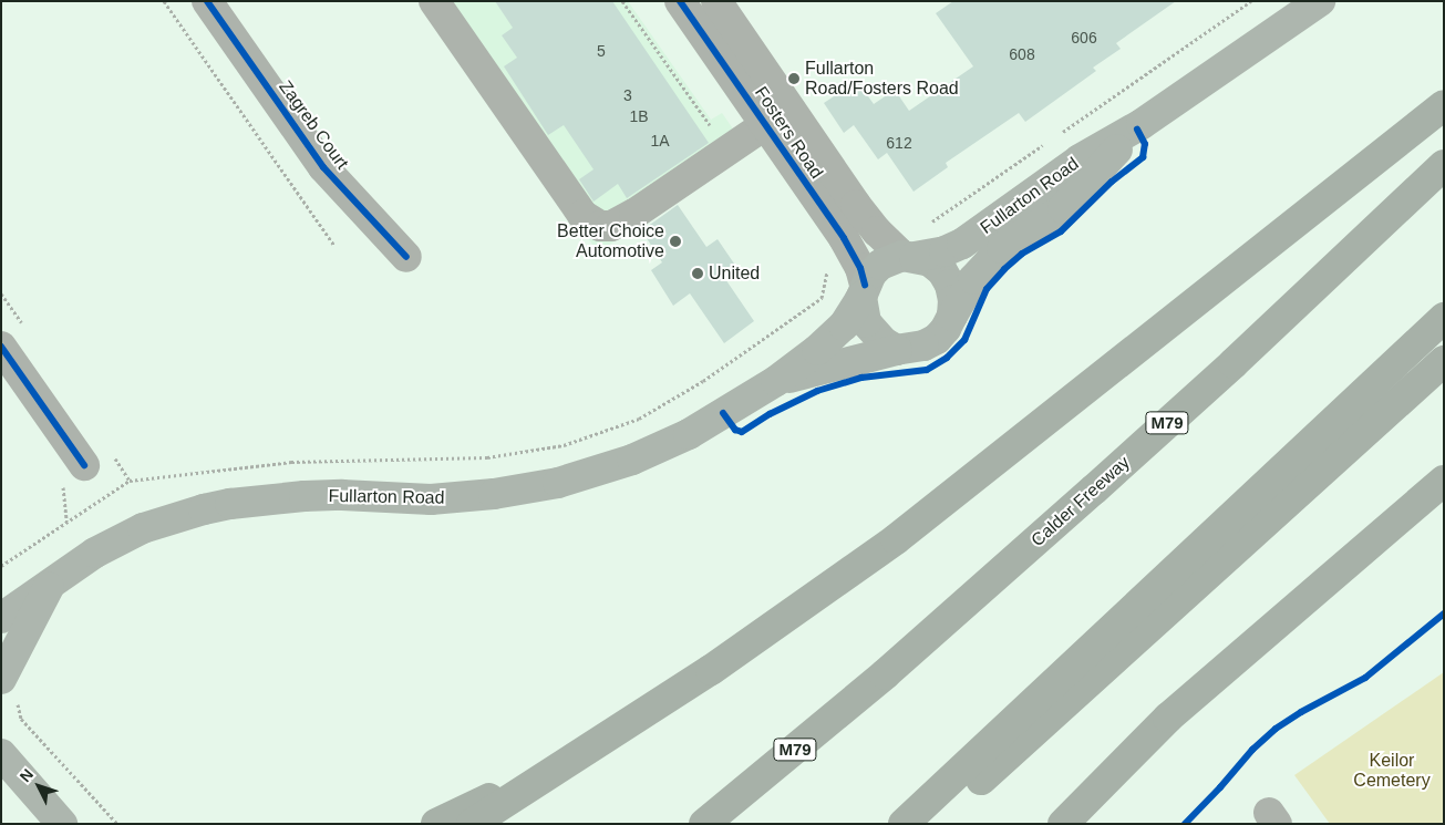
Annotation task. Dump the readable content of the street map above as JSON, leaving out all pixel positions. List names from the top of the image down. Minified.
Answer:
{"streets":{"highway":["M79","Calder Freeway"],"main road":["Fullarton Road"],"street":["Zagreb Court","Fosters Road"]},"crossings":[["Fosters Road","Fullarton Road"]],"parks":["Keilor Cemetery"],"places":["Fullarton Road/Fosters Road","Better Choice Automotive","United"],"house_numbers":["606","5","608","3","1B","1A","612"],"north":"top left"}
